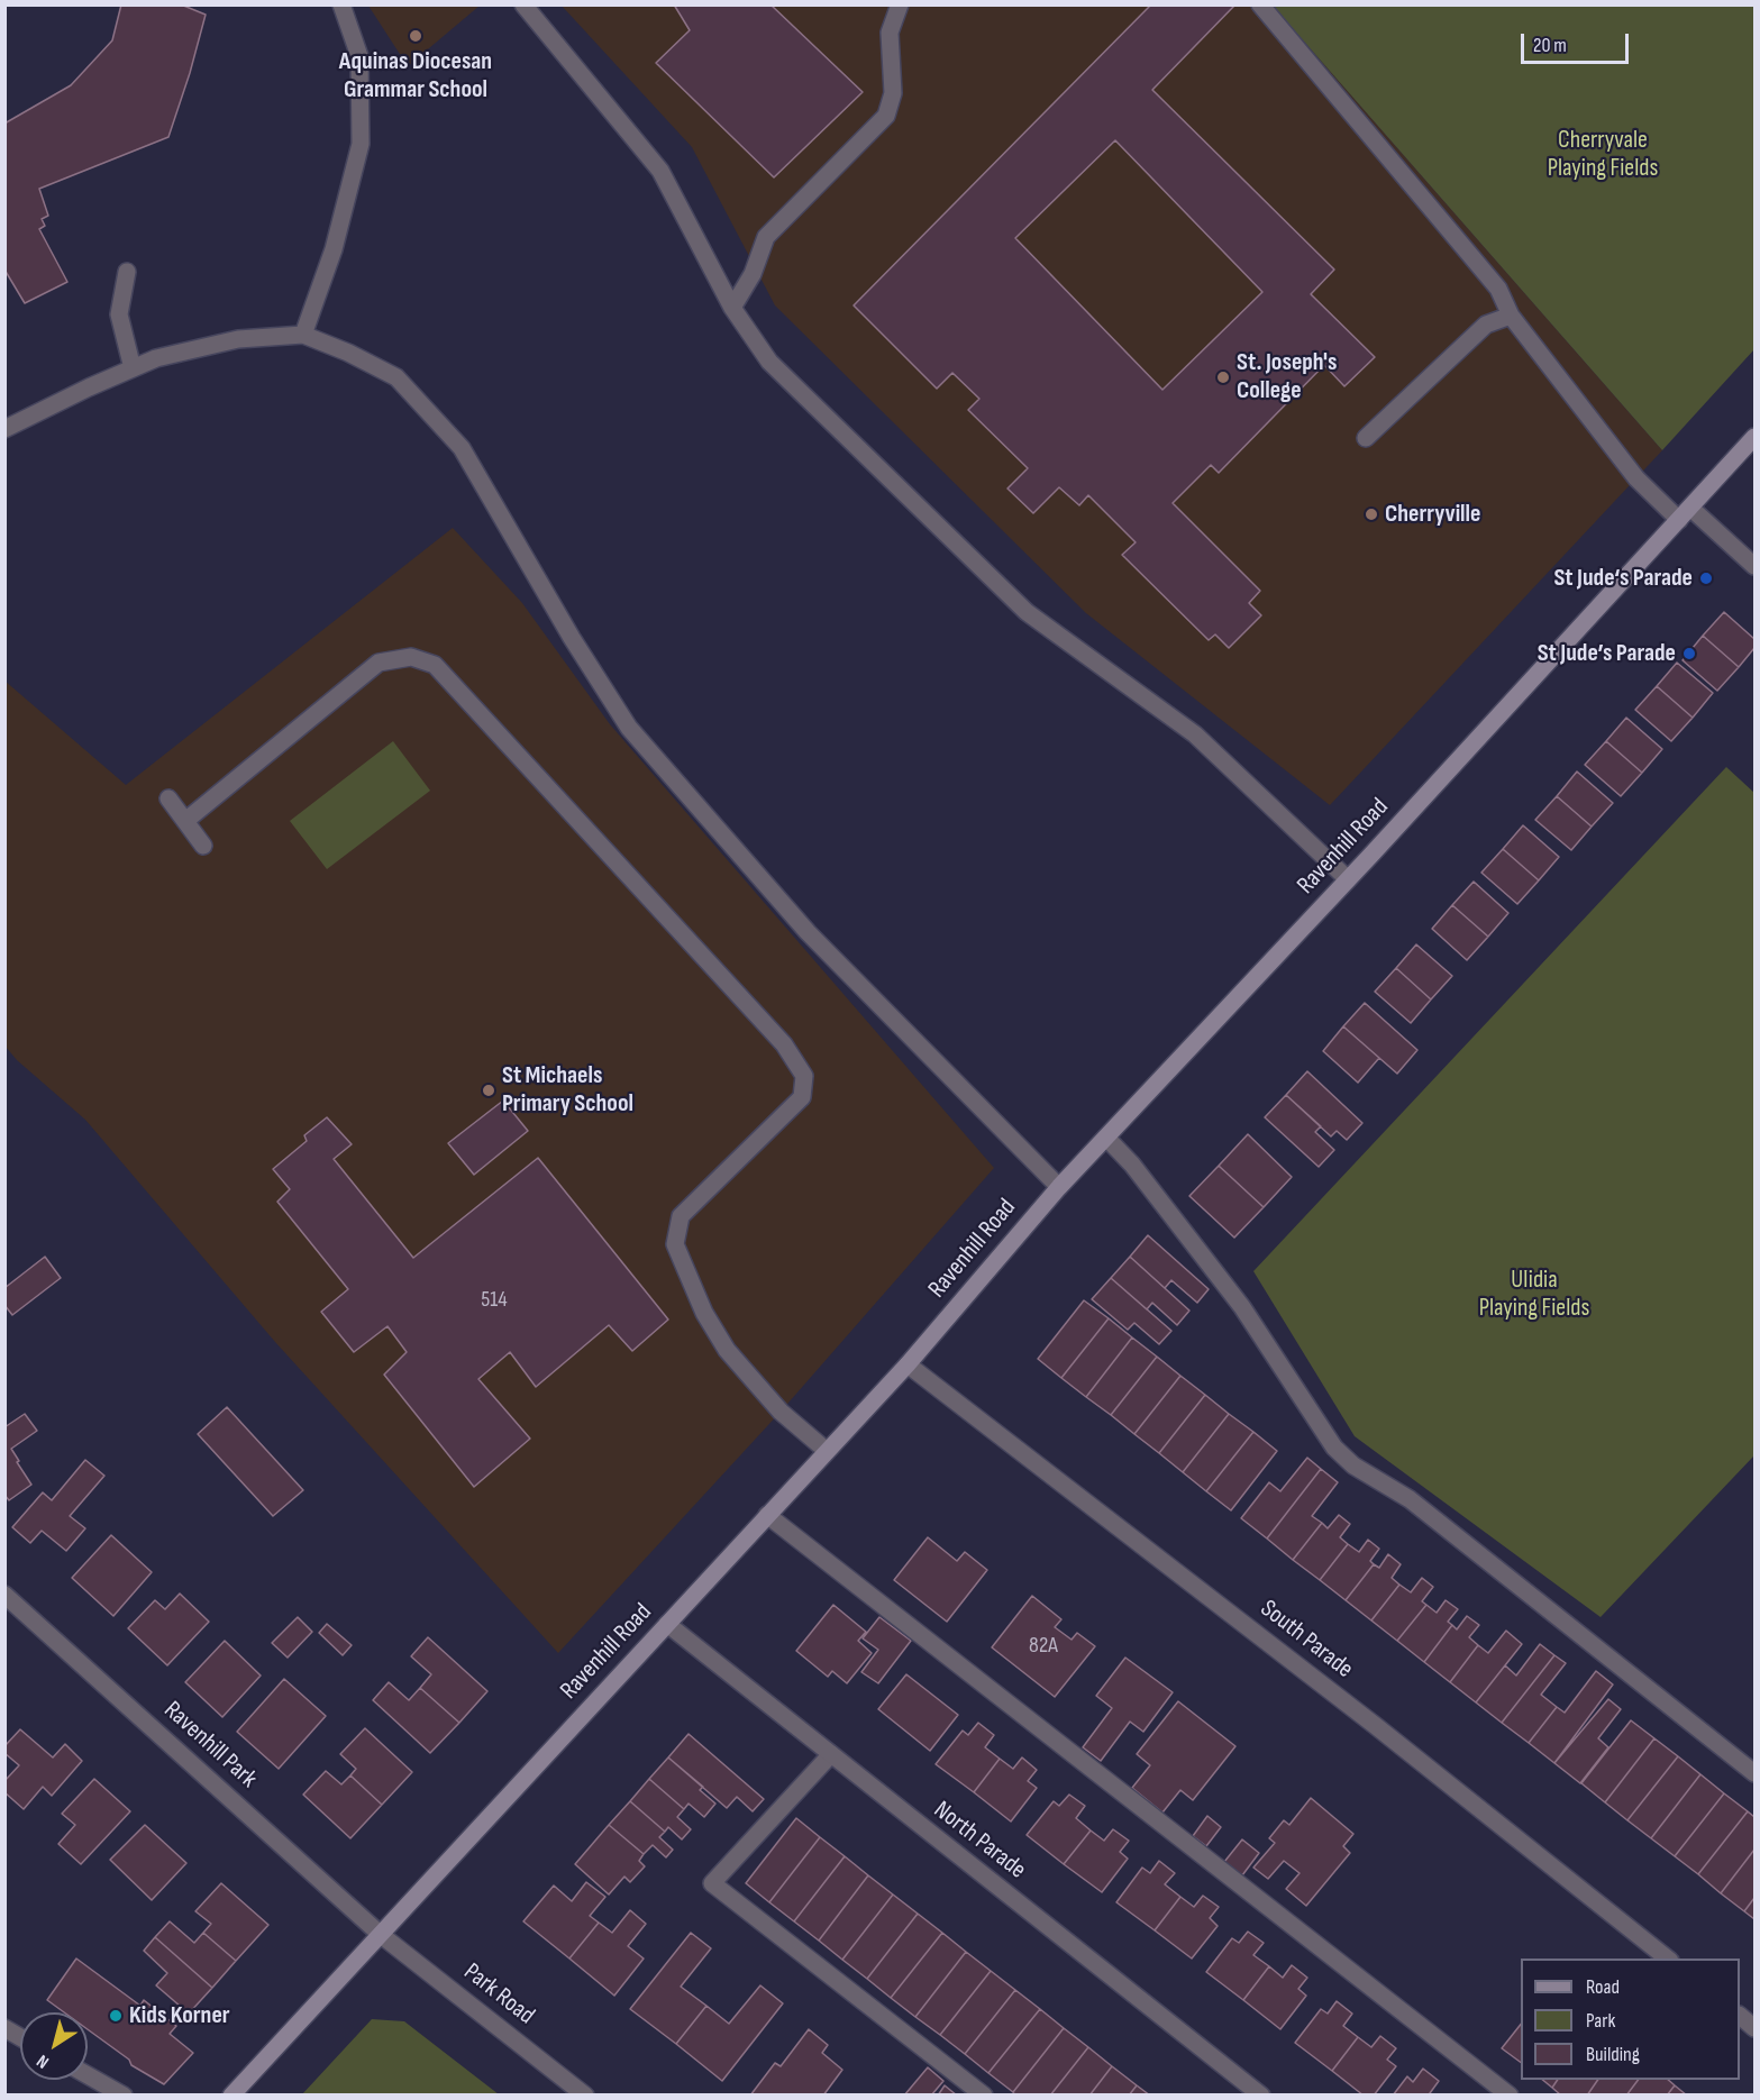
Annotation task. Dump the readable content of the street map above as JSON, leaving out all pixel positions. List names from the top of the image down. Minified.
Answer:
{"streets":{"main road":["Ravenhill Road"],"street":["South Parade","Ravenhill Park","North Parade","Park Road"]},"crossings":[["Ravenhill Road","South Parade"],["Ravenhill Road","Ravenhill Park"],["Ravenhill Road","North Parade"],["Ravenhill Road","Park Road"],["Ravenhill Park","Park Road"]],"parks":["Cherryvale Playing Fields","Ulidia Playing Fields"],"places":["Aquinas Diocesan Grammar School","St. Joseph's College","Cherryville","St Jude‘s Parade","St Jude’s Parade","St Michaels Primary School","Kids Korner"],"house_numbers":["514","82A"],"legend":["Road","Park","Building"],"scale_bar":"20 m","north":"bottom left"}
